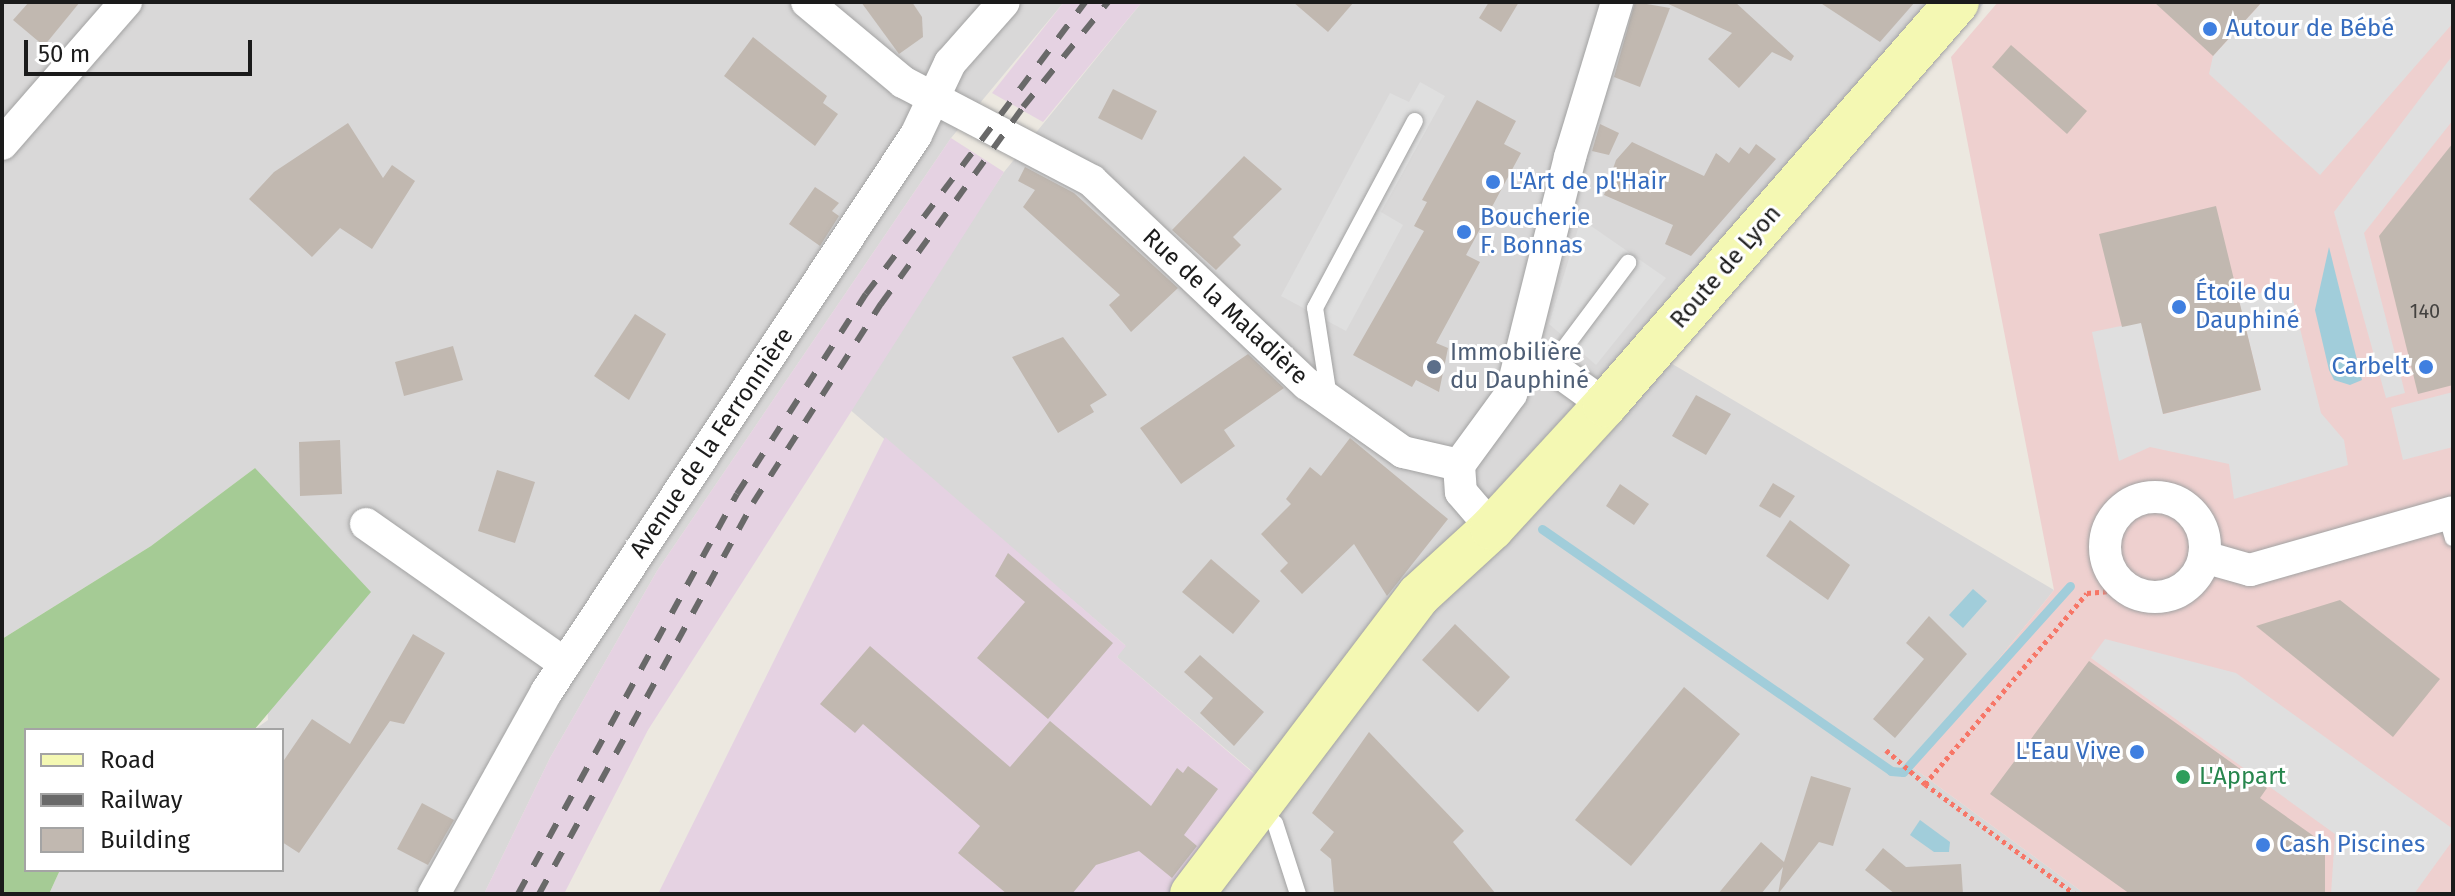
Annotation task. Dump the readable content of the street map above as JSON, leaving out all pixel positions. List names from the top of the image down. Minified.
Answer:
{"streets":{"main road":["Route de Lyon"],"street":["Rue de la Maladière","Avenue de la Ferronnière"]},"crossings":[["Rue de la Maladière","Avenue de la Ferronnière"]],"places":["Autour de Bébé","L'Art de pl'Hair","Boucherie F. Bonnas","Étoile du Dauphiné","Immobilière du Dauphiné","Carbelt","L'Eau Vive","L'Appart","Cash Piscines"],"house_numbers":["140"],"legend":["Road","Railway","Building"],"scale_bar":"50 m"}
